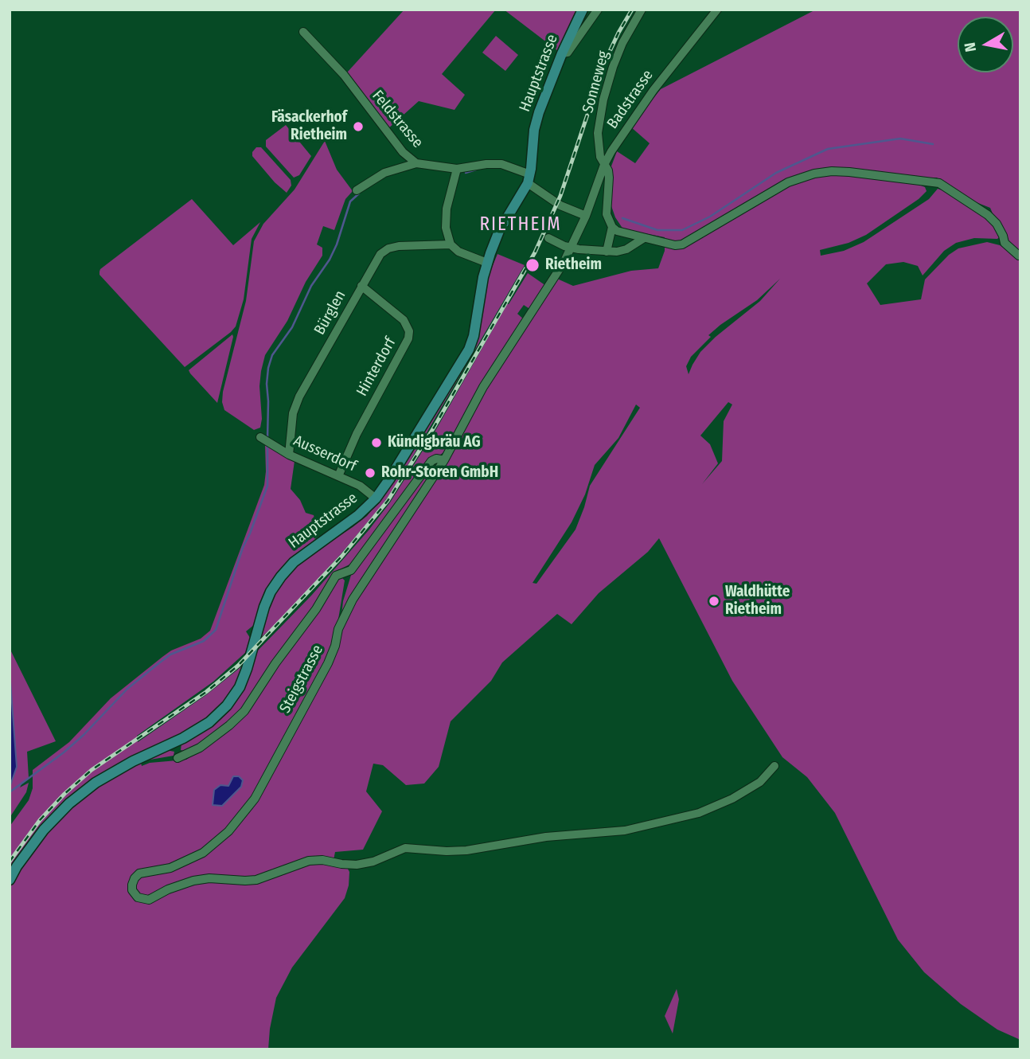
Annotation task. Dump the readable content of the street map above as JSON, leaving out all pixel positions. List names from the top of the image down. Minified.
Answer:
{"streets":{"main road":["Hauptstrasse"],"street":["Sonneweg","Badstrasse","Feldstrasse","Bürglen","Hinterdorf","Ausserdorf","Steigstrasse"]},"crossings":[["Hauptstrasse","Feldstrasse"],["Hauptstrasse","Ausserdorf"],["Sonneweg","Badstrasse"],["Badstrasse","Feldstrasse"],["Badstrasse","Steigstrasse"],["Feldstrasse","Steigstrasse"],["Bürglen","Hinterdorf"],["Bürglen","Ausserdorf"],["Hinterdorf","Ausserdorf"]],"districts":["RIETHEIM"],"places":["Fäsackerhof Rietheim","Rietheim","Kündigbräu AG","Rohr-Storen GmbH","Waldhütte Rietheim"],"north":"left"}
